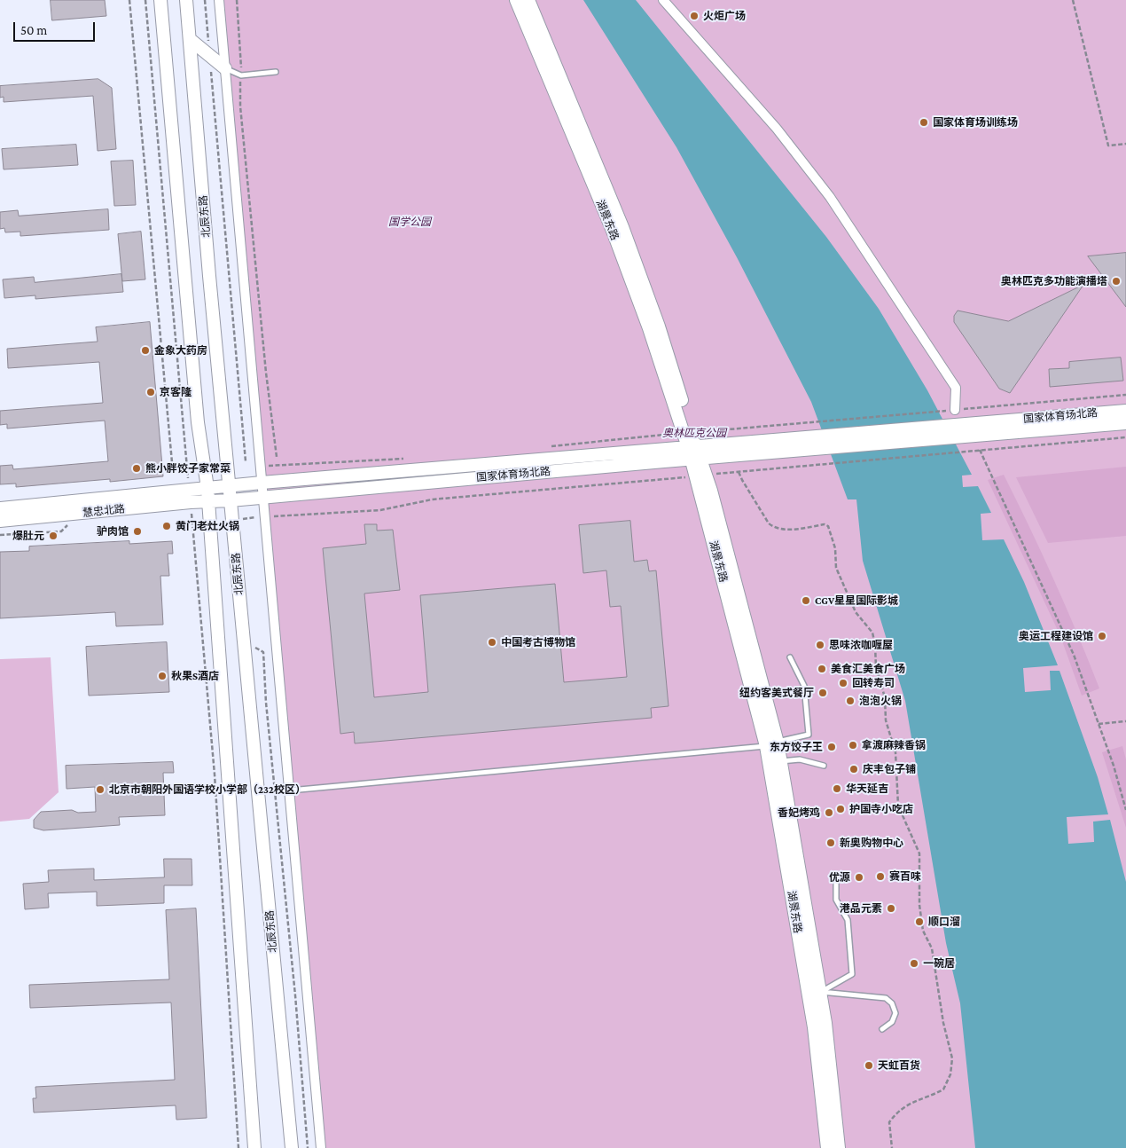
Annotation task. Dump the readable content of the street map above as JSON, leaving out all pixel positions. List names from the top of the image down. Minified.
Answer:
{"streets":{"street":["北辰东路","湖景东路","国家体育场北路","慧忠北路"]},"crossings":[["北辰东路","国家体育场北路"],["湖景东路","国家体育场北路"],["国家体育场北路","慧忠北路"]],"parks":["国学公园","奥林匹克公园"],"places":["火炬广场","国家体育场训练场","奥林匹克多功能演播塔","金象大药房","京客隆","熊小胖饺子家常菜","黄门老灶火锅","驴肉馆","爆肚元","CGV星星国际影城","奥运工程建设馆","中国考古博物馆","思味浓咖喱屋","美食汇美食广场","秋果S酒店","回转寿司","纽约客美式餐厅","泡泡火锅","拿渡麻辣香锅","东方饺子王","庆丰包子铺","华天延吉","北京市朝阳外国语学校小学部（232校区）","护国寺小吃店","香妃烤鸡","新奥购物中心","赛百味","优源","港品元素","顺口溜","一碗居","天虹百货"],"scale_bar":"50 m"}
